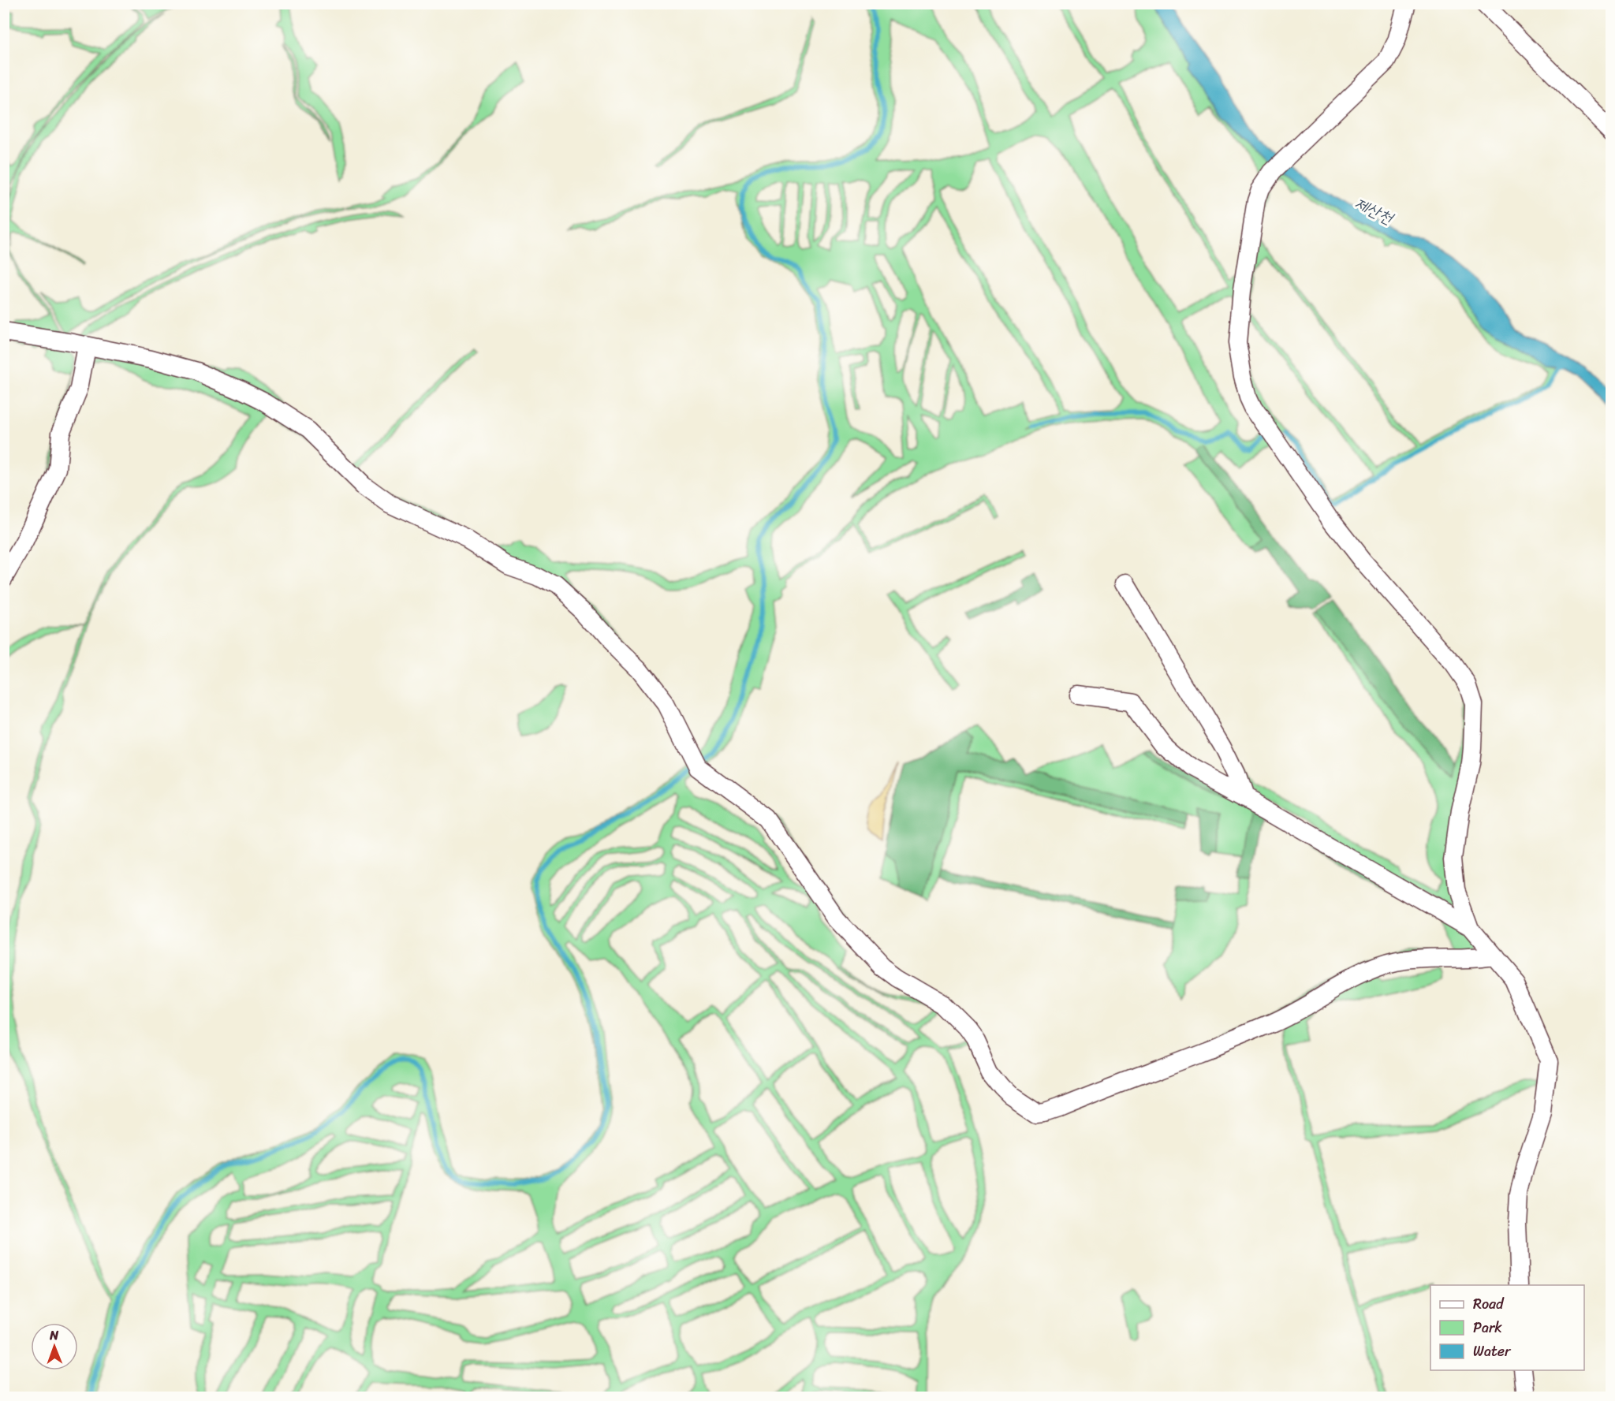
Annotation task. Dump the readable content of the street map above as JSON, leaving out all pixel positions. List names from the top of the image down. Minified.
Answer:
{"water":["제산천"],"legend":["Road","Park","Water"],"north":"top"}
